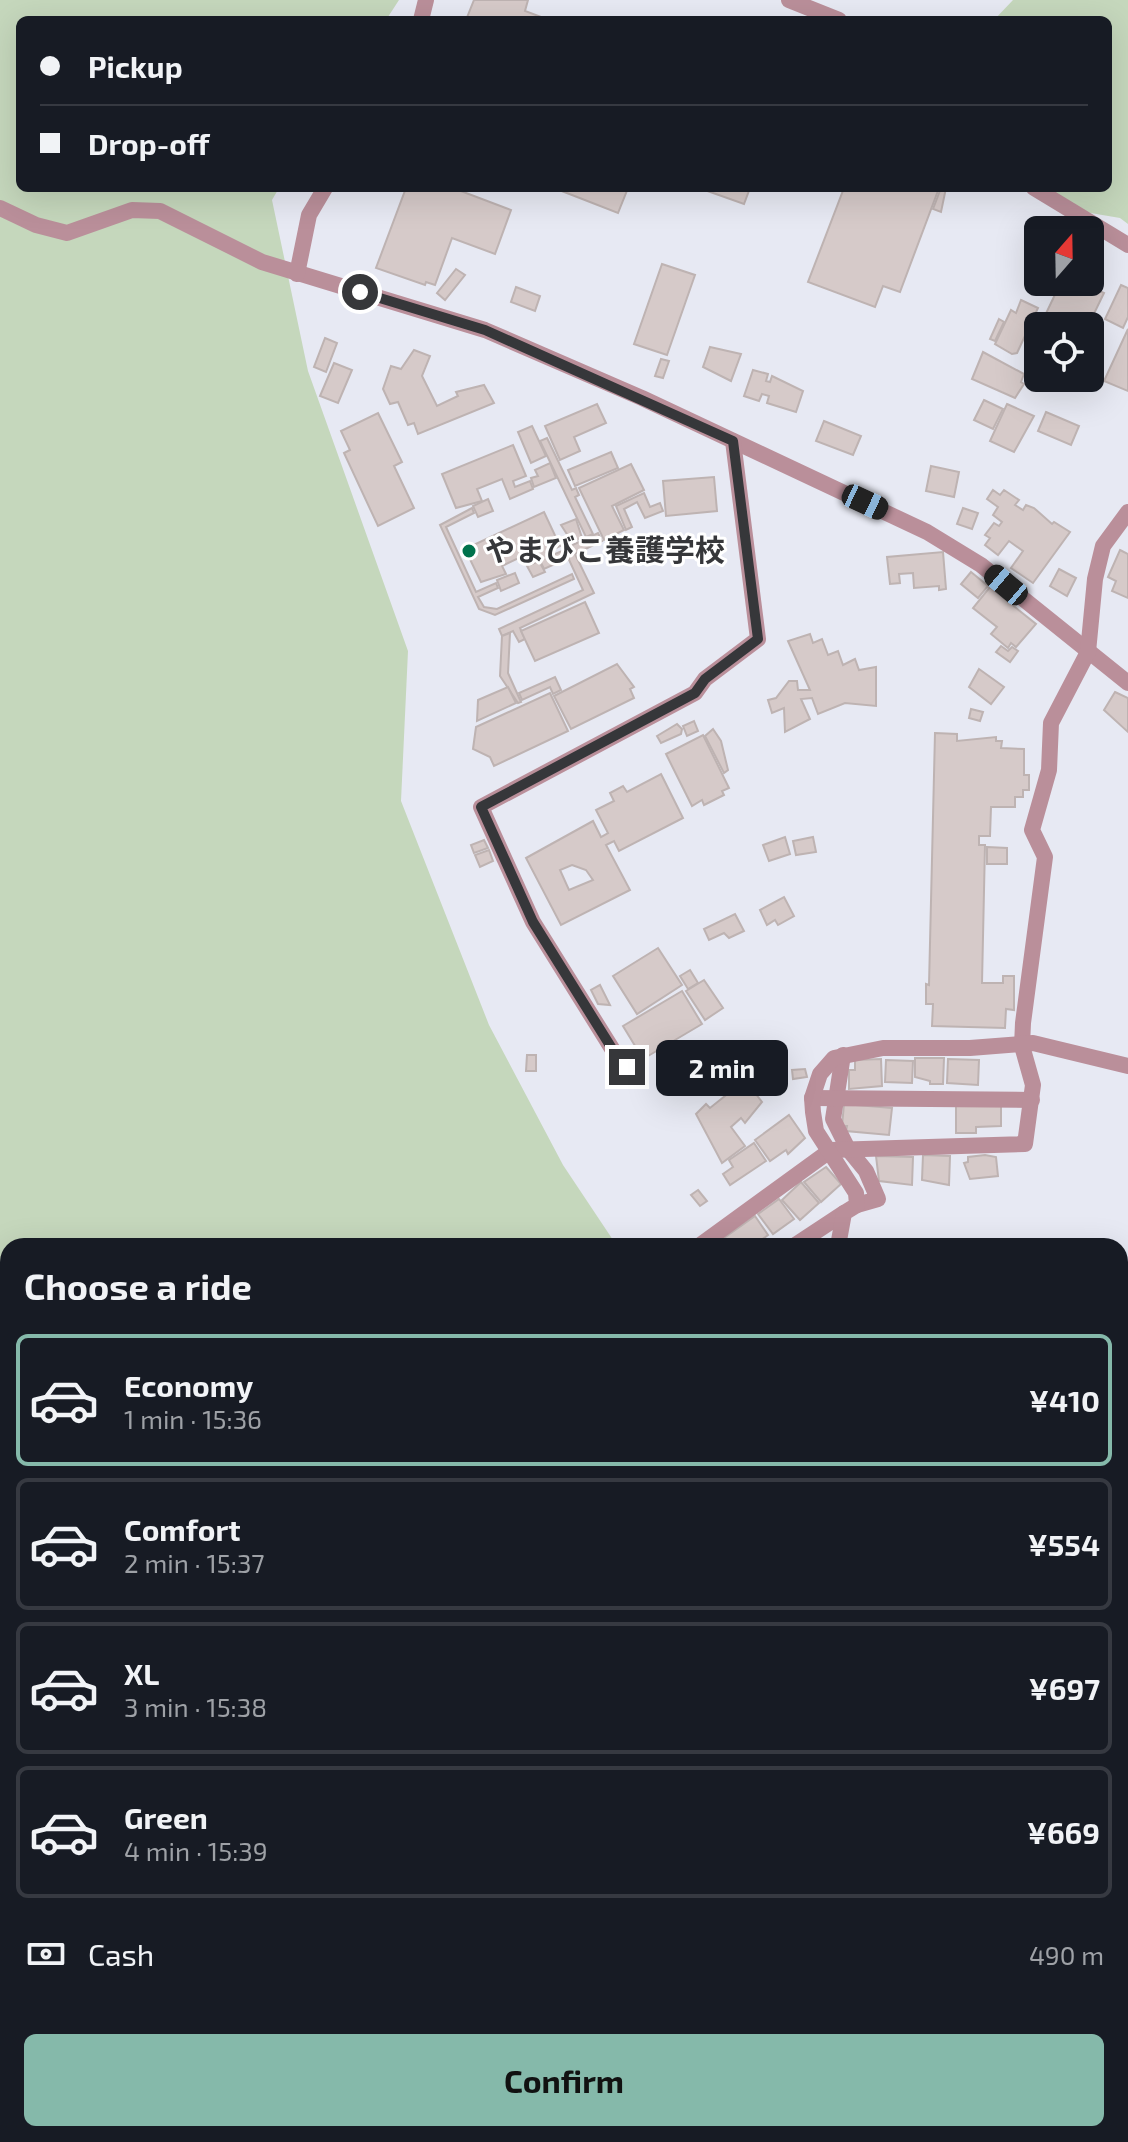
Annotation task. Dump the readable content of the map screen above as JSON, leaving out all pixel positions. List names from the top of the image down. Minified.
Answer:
{"places":["やまびこ養護学校"],"north":"top","page":{"banner":["Pickup","Drop-off"],"bubble":"2 min","heading":"Choose a ride","list":[{"name":"Economy","note":"1 min · 15:36","value":"¥410"},{"name":"Comfort","note":"2 min · 15:37","value":"¥554"},{"name":"XL","note":"3 min · 15:38","value":"¥697"},{"name":"Green","note":"4 min · 15:39","value":"¥669"}],"pay":["Cash","490 m"],"buttons":"Confirm"}}
